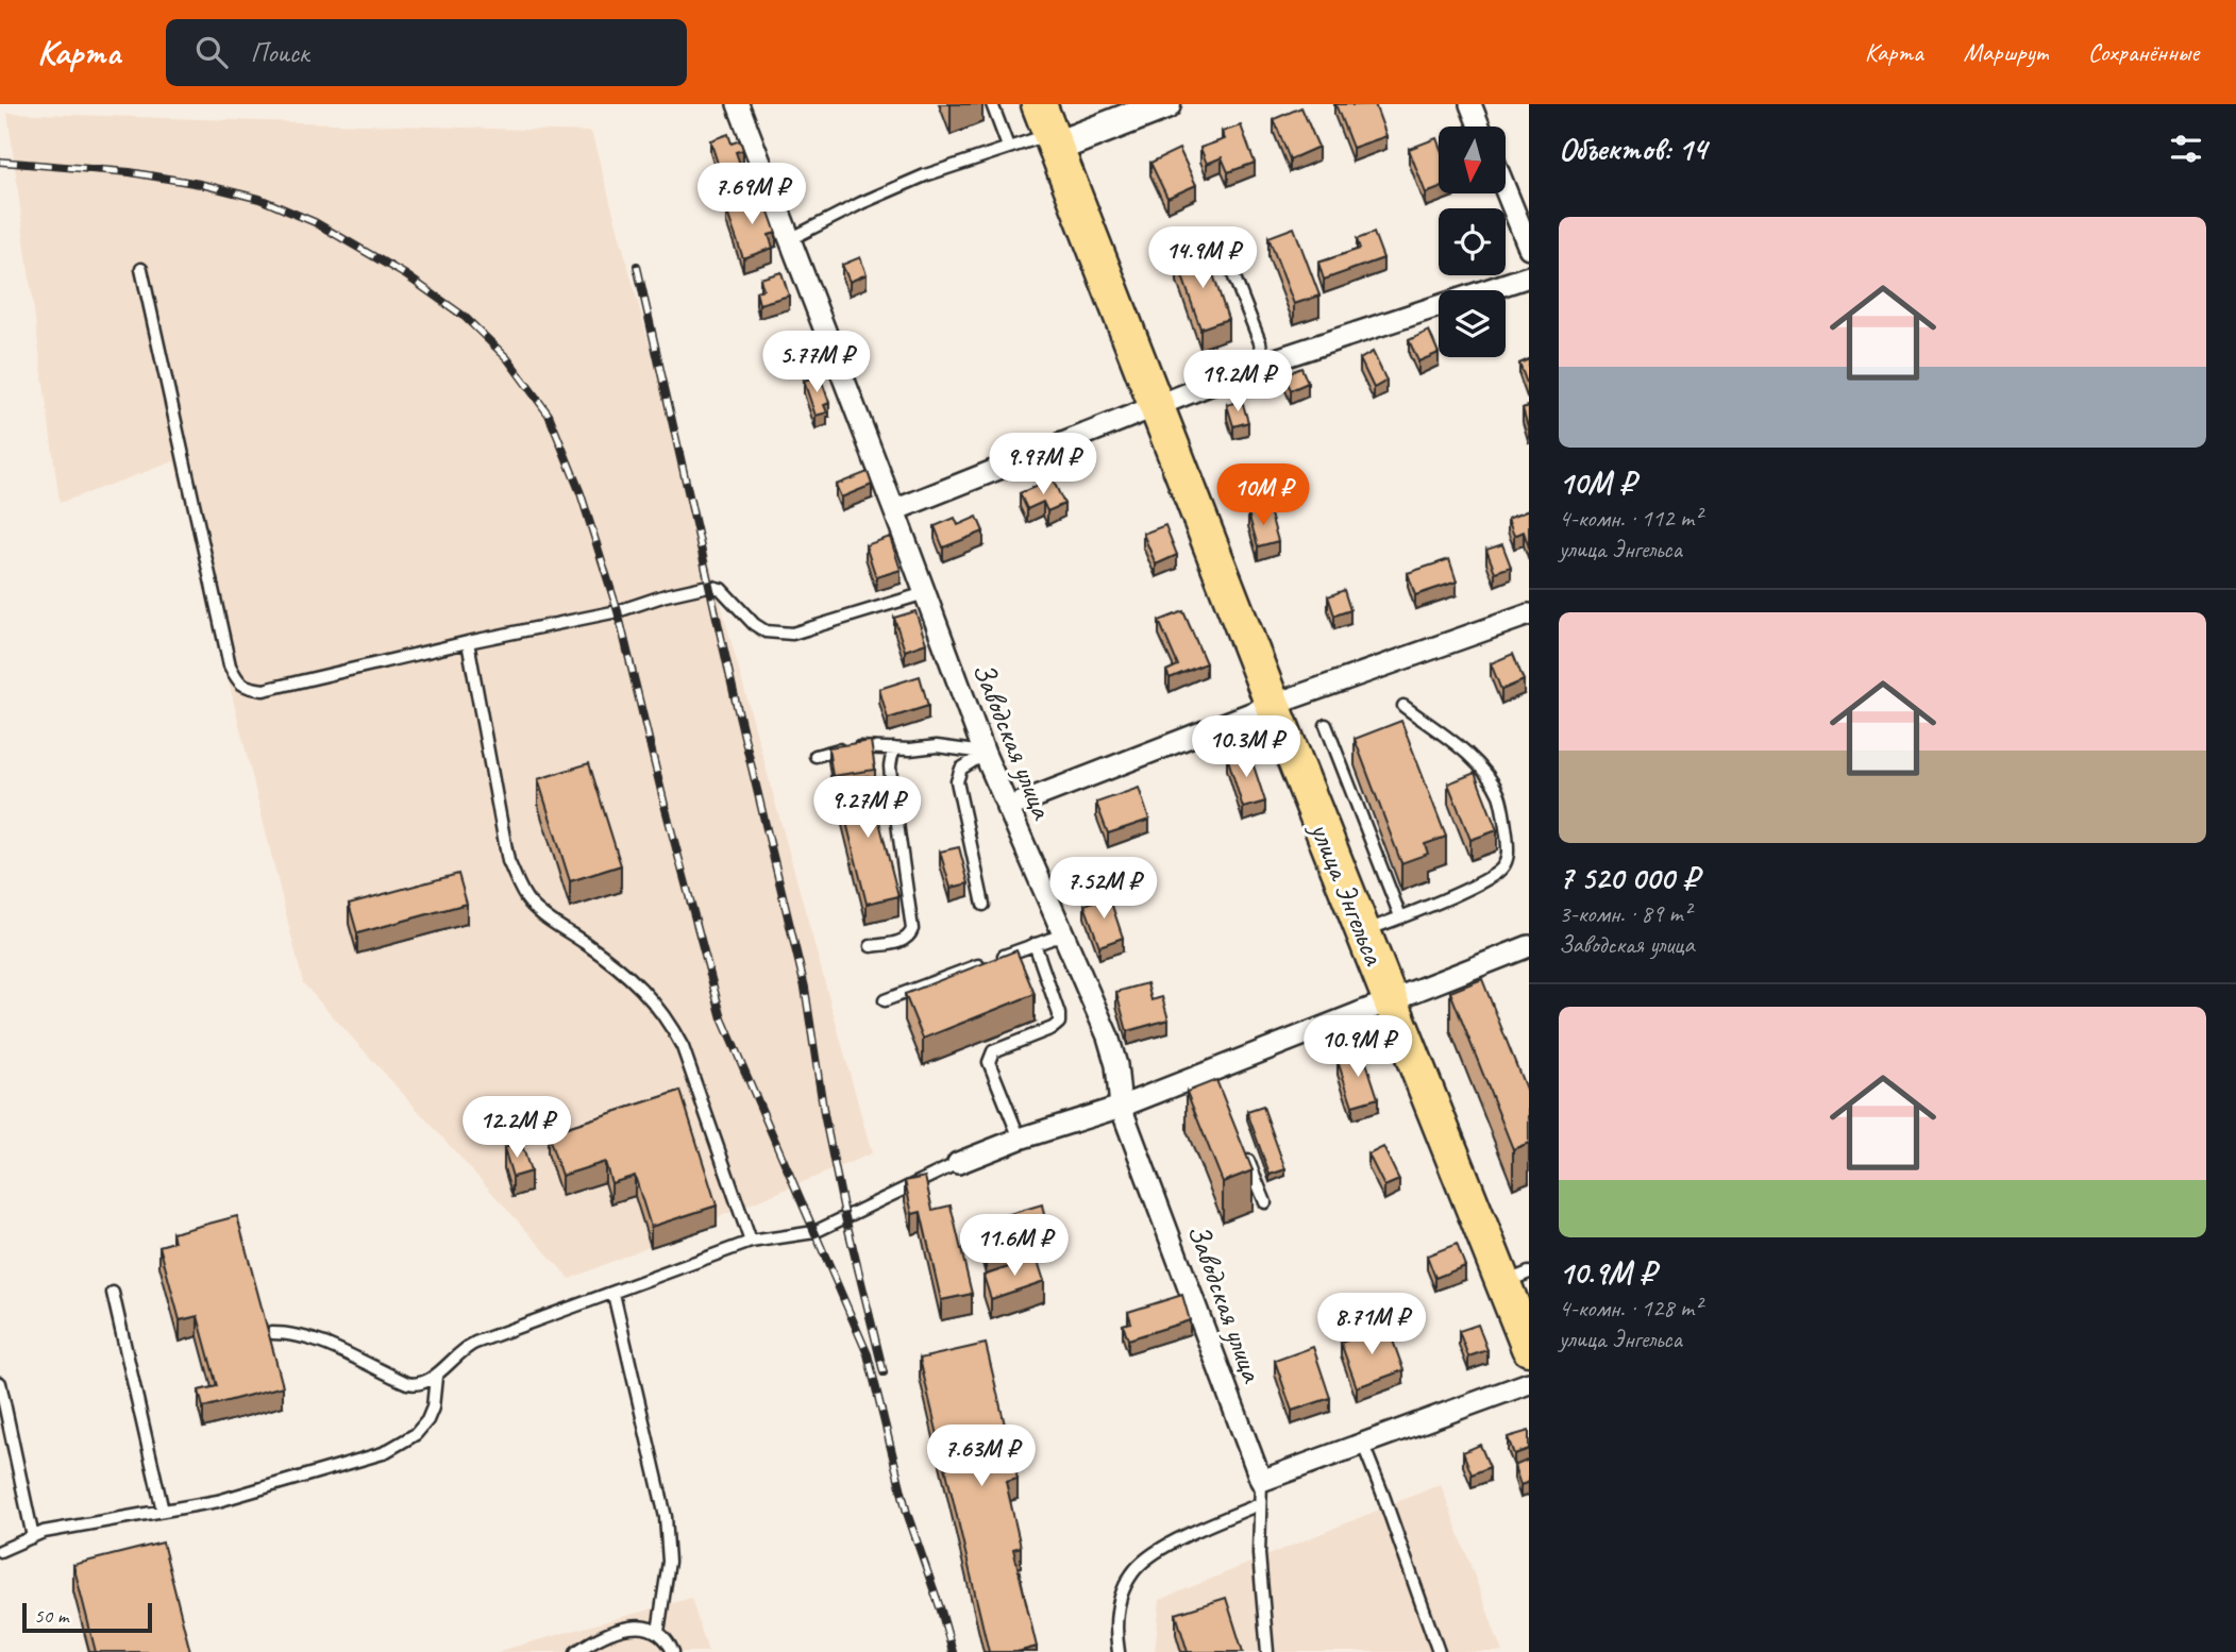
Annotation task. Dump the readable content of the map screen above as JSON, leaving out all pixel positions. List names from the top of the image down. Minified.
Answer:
{"streets":{"main road":["улица Энгельса"],"street":["Заводская улица"]},"scale_bar":"50 m","north":"bottom","page":{"header":"Карта","search":"Поиск","nav":["Карта","Маршрут","Сохранённые"],"heading":"Объектов: 14","price":["7.69M ₽","14.9M ₽","5.77M ₽","19.2M ₽","9.97M ₽","10M ₽","10.3M ₽","9.27M ₽","7.52M ₽","10.9M ₽","12.2M ₽","11.6M ₽","8.71M ₽","7.63M ₽"],"list":[{"name":"10M ₽","note":"4-комн. · 112 m² · улица Энгельса"},{"name":"7 520 000 ₽","note":"3-комн. · 89 m² · Заводская улица"},{"name":"10.9M ₽","note":"4-комн. · 128 m² · улица Энгельса"}],"scale":"50 m"}}
